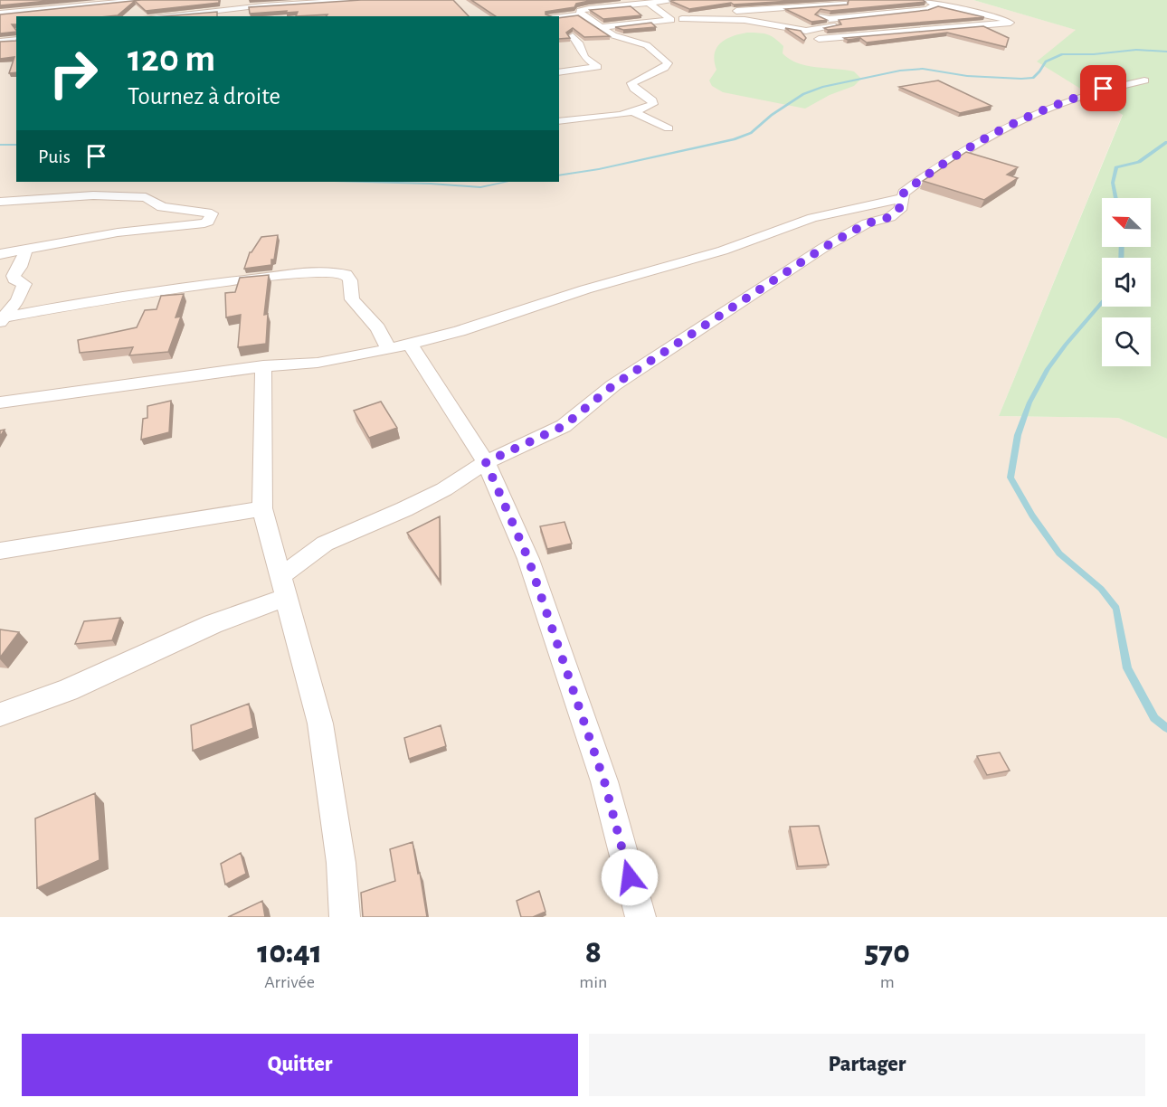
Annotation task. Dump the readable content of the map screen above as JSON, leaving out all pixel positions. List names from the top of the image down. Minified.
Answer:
{"north":"top left","page":{"turn":["120 m","Tournez à droite"],"then":"Puis","eta":["10:41","Arrivée","8","min","570","m"],"buttons":["Quitter","Partager"]}}
